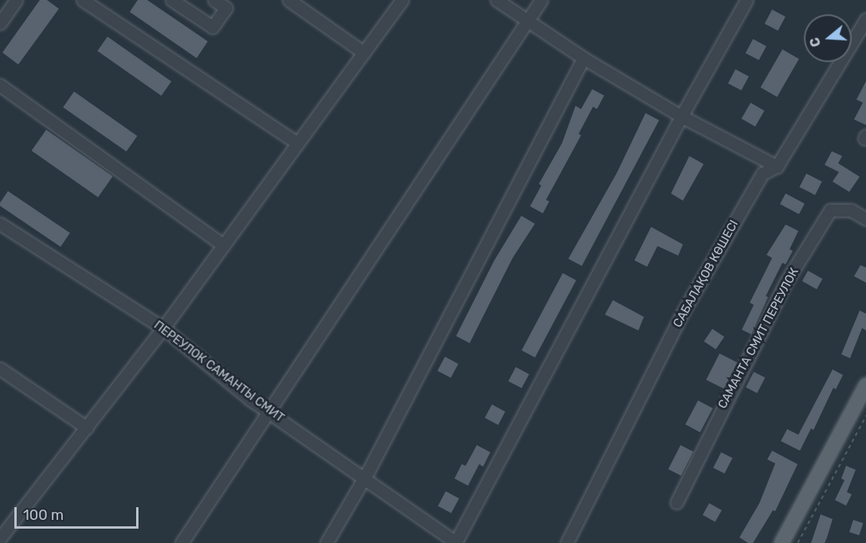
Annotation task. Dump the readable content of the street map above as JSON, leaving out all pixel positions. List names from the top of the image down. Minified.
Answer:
{"streets":{"street":["САБАЛАҚОВ КӨШЕСІ","САМАНТА СМИТ ПЕРЕУЛОК","ПЕРЕУЛОК САМАНТЫ СМИТ"]},"scale_bar":"100 m","north":"left"}
